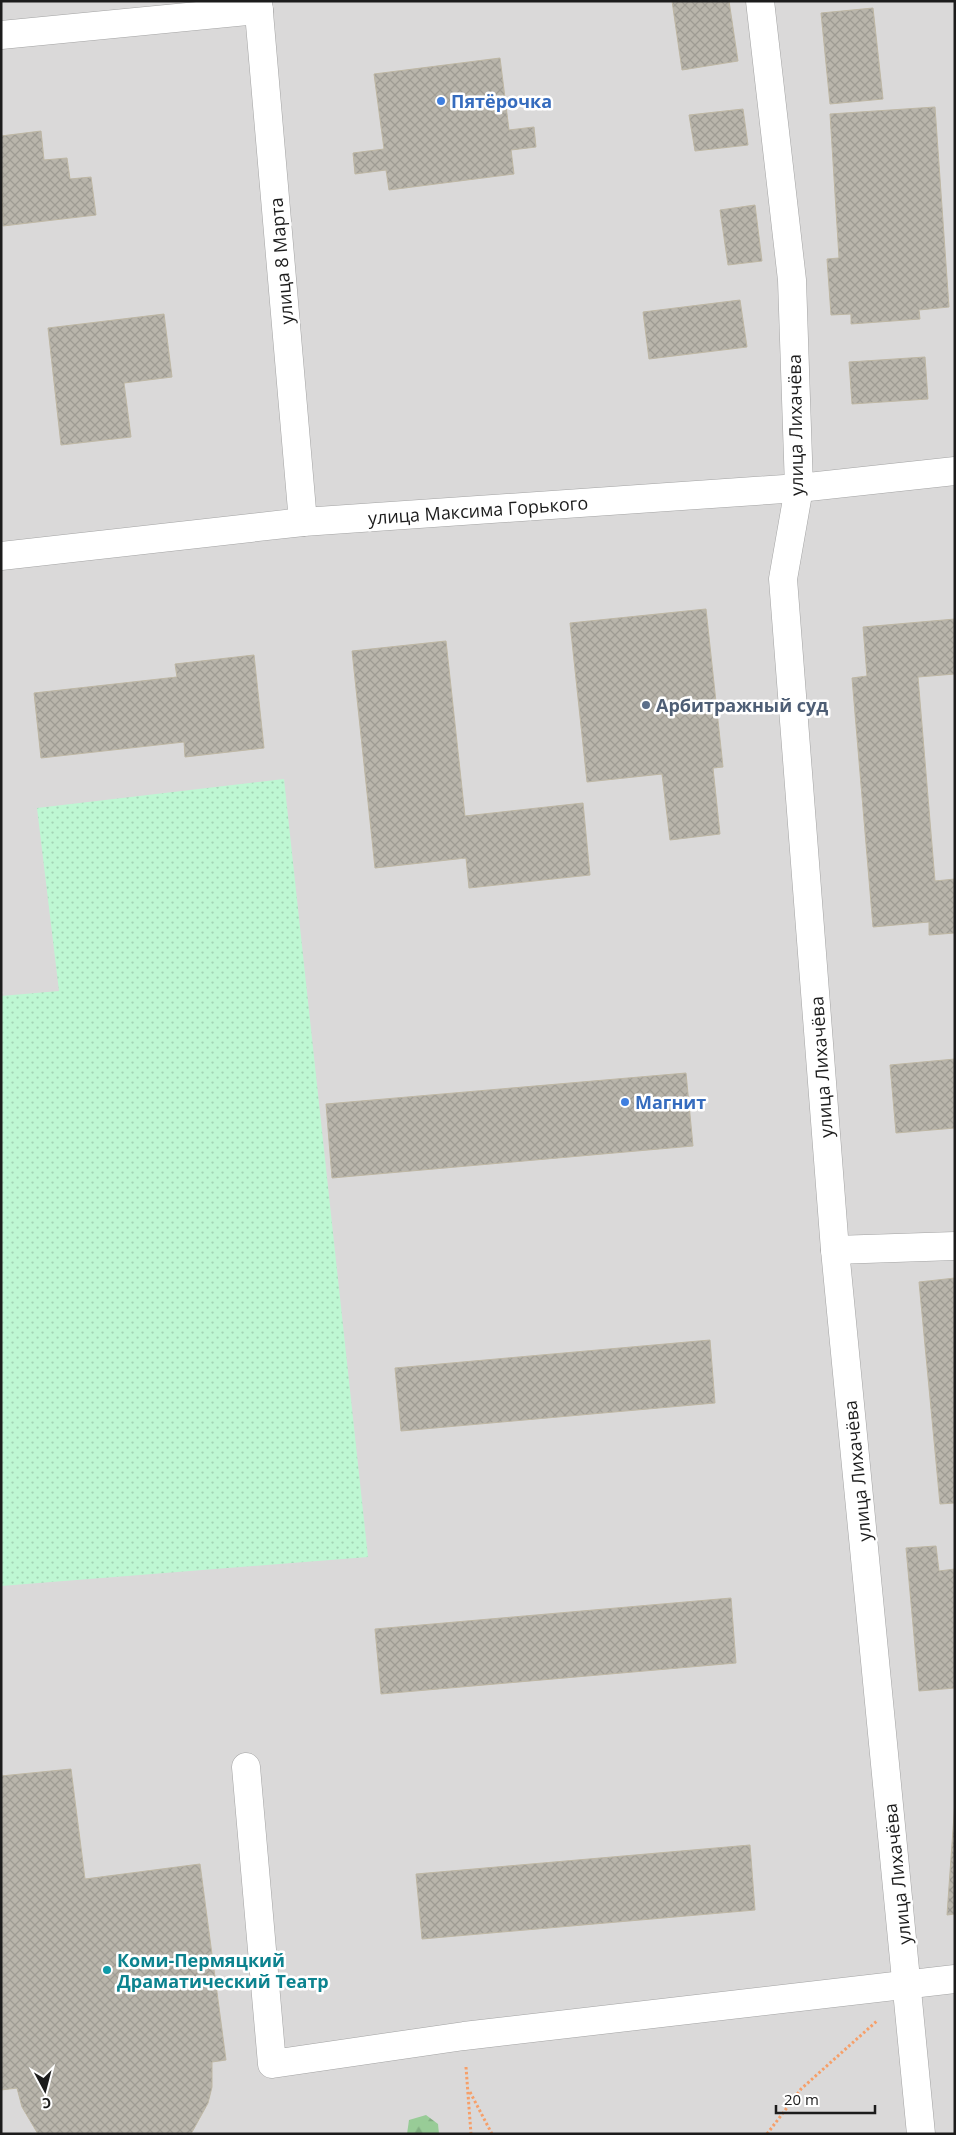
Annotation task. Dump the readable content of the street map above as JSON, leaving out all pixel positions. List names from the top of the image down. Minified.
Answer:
{"streets":{"street":["улица 8 Марта","улица Лихачёва","улица Максима Горького"]},"crossings":[["улица 8 Марта","улица Максима Горького"],["улица Лихачёва","улица Максима Горького"]],"places":["Пятёрочка","Арбитражный суд","Магнит","Коми-Пермяцкий Драматический Театр"],"scale_bar":"20 m","north":"bottom"}
